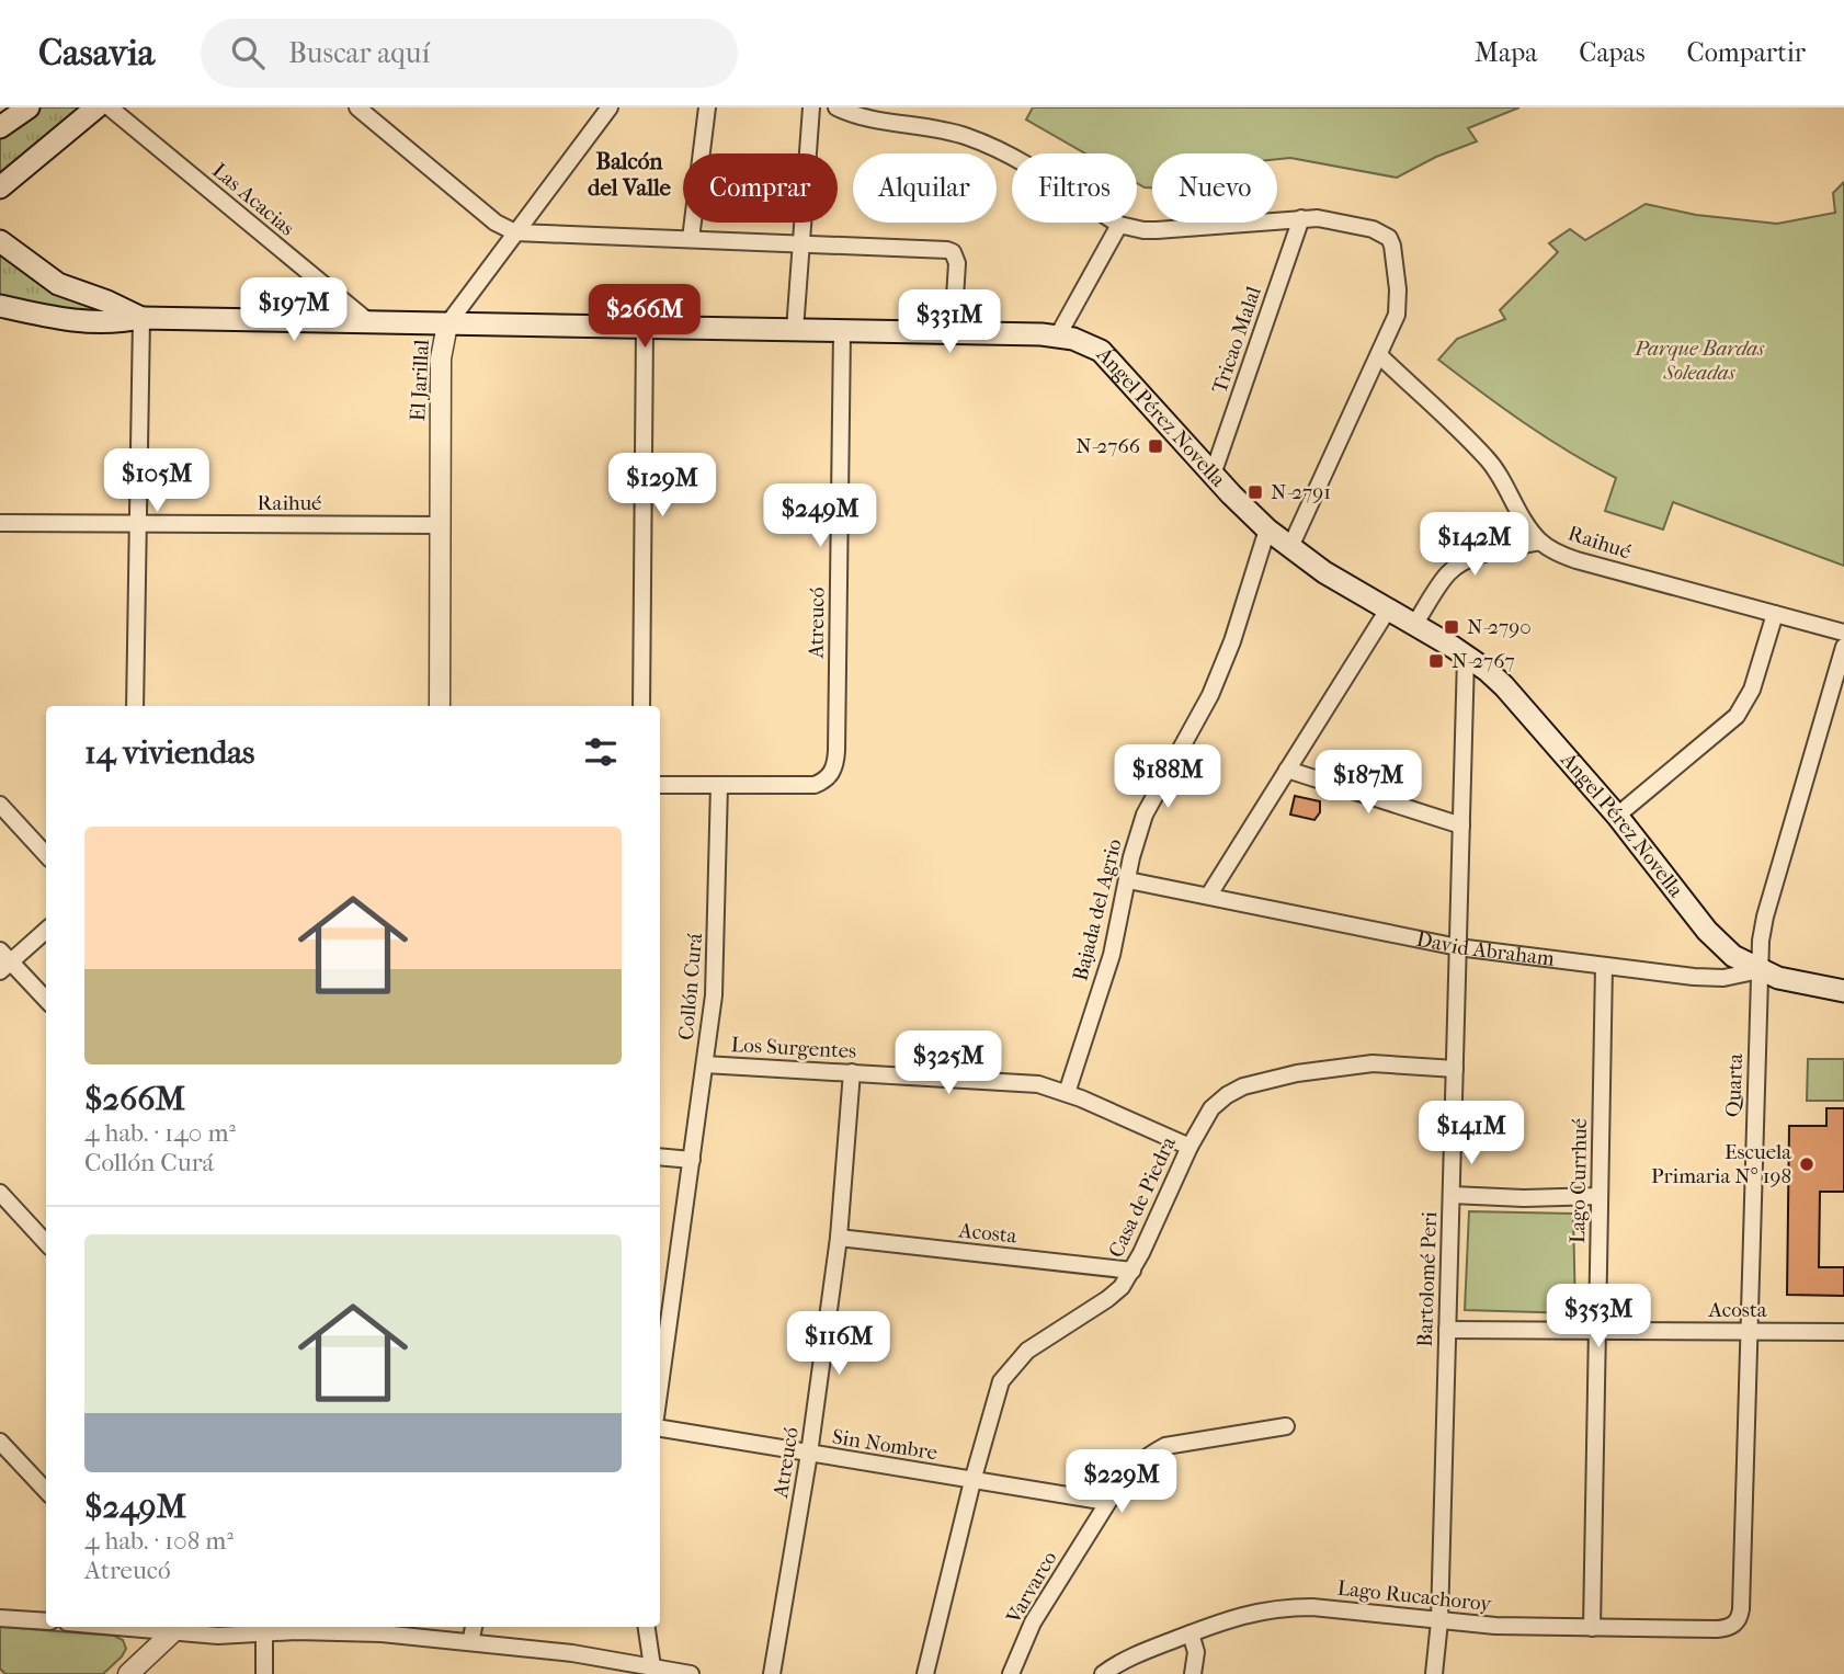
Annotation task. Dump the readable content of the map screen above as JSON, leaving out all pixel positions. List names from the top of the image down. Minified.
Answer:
{"streets":{"main road":["Ángel Pérez Novella","David Abraham"],"street":["Las Acacias","Tricao Malal","El Jarillal","Raihué","Atreucó","Bajada del Agrio","Collón Curá","Los Surgentes","Quarta","Lago Currhué","Casa de Piedra","Acosta","Bartolomé Peri","Sin Nombre","Varvarco","Lago Rucachoroy"]},"crossings":[["Las Acacias","Ángel Pérez Novella"],["Tricao Malal","Ángel Pérez Novella"],["El Jarillal","Ángel Pérez Novella"],["El Jarillal","Raihué"],["Ángel Pérez Novella","Atreucó"],["Ángel Pérez Novella","Bajada del Agrio"],["Ángel Pérez Novella","David Abraham"],["Ángel Pérez Novella","Quarta"],["Ángel Pérez Novella","Bartolomé Peri"],["Atreucó","Collón Curá"],["Atreucó","Los Surgentes"],["Atreucó","Acosta"],["Atreucó","Sin Nombre"],["Bajada del Agrio","David Abraham"],["Bajada del Agrio","Los Surgentes"],["David Abraham","Quarta"],["David Abraham","Lago Currhué"],["David Abraham","Bartolomé Peri"],["Collón Curá","Los Surgentes"],["Los Surgentes","Casa de Piedra"],["Quarta","Acosta"],["Quarta","Lago Rucachoroy"],["Lago Currhué","Acosta"],["Lago Currhué","Lago Rucachoroy"],["Casa de Piedra","Acosta"],["Casa de Piedra","Bartolomé Peri"],["Casa de Piedra","Sin Nombre"],["Acosta","Bartolomé Peri"],["Bartolomé Peri","Lago Rucachoroy"],["Sin Nombre","Varvarco"]],"districts":["Balcón del Valle"],"parks":["Parque Bardas Soleadas"],"places":{"transit":["N-2766","N-2791","N-2790","N-2767"],"other":["Escuela Primaria N° 198"]},"page":{"header":"Casavia","search":"Buscar aquí","nav":["Mapa","Capas","Compartir"],"chip":["Comprar","Alquilar","Filtros","Nuevo"],"price":["$197M","$266M","$331M","$105M","$129M","$249M","$142M","$188M","$187M","$325M","$141M","$353M","$116M","$229M"],"heading":"14 viviendas","list":[{"name":"$266M","note":"4 hab. · 140 m² · Collón Curá"},{"name":"$249M","note":"4 hab. · 108 m² · Atreucó"}]}}
